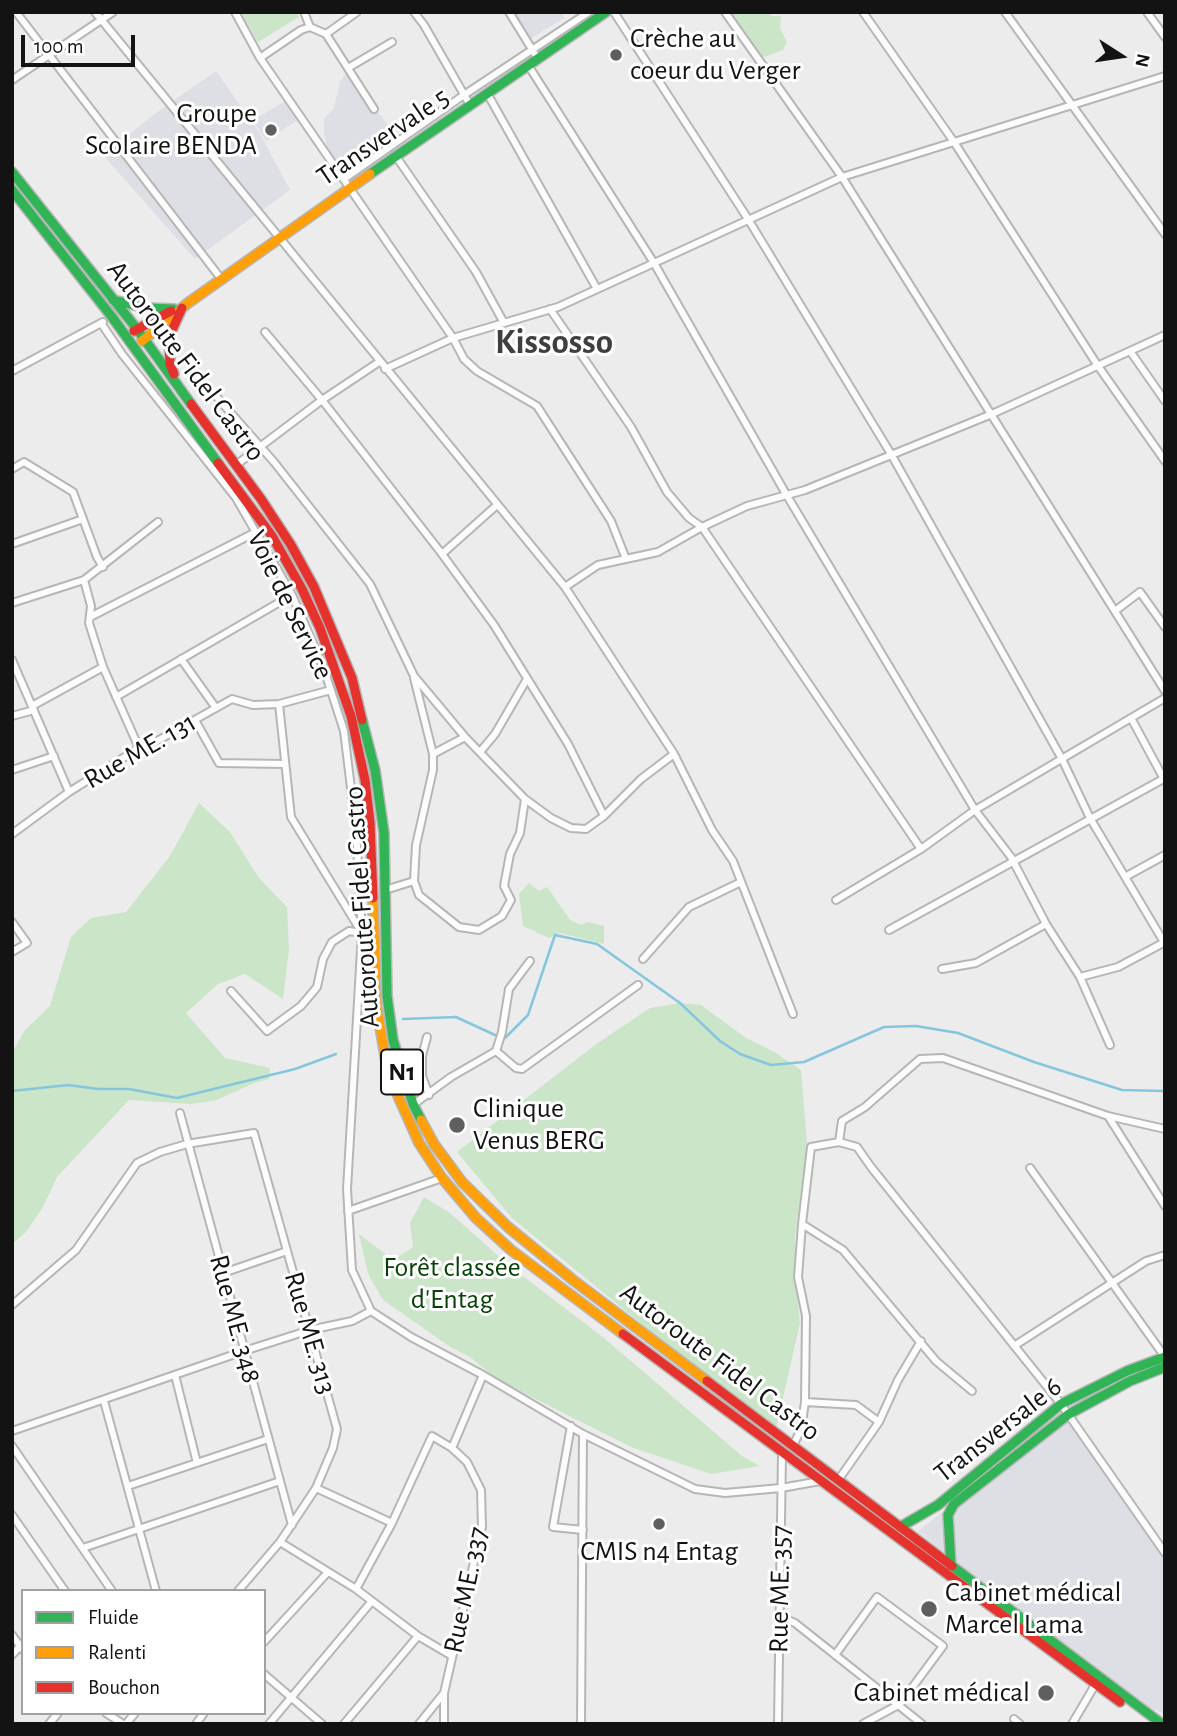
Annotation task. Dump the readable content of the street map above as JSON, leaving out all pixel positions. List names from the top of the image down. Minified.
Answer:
{"streets":{"main road":["Transvervale 5","Autoroute Fidel Castro","N1","Transversale 6"],"street":["Voie de Service","Rue ME. 131","Rue ME. 348","Rue ME. 313","Rue ME. 357","Rue ME. 337"]},"crossings":[["Transvervale 5","Autoroute Fidel Castro"],["Autoroute Fidel Castro","Transversale 6"],["Autoroute Fidel Castro","Rue ME. 357"],["Voie de Service","Rue ME. 131"],["Rue ME. 348","Rue ME. 313"]],"districts":["Kissosso"],"parks":["Forêt classée d'Entag"],"places":["Crèche au coeur du Verger","Groupe Scolaire BENDA","Clinique Venus BERG","CMIS n4 Entag","Cabinet médical Marcel Lama","Cabinet médical"],"legend":["Fluide","Ralenti","Bouchon"],"scale_bar":"100 m","north":"right"}
